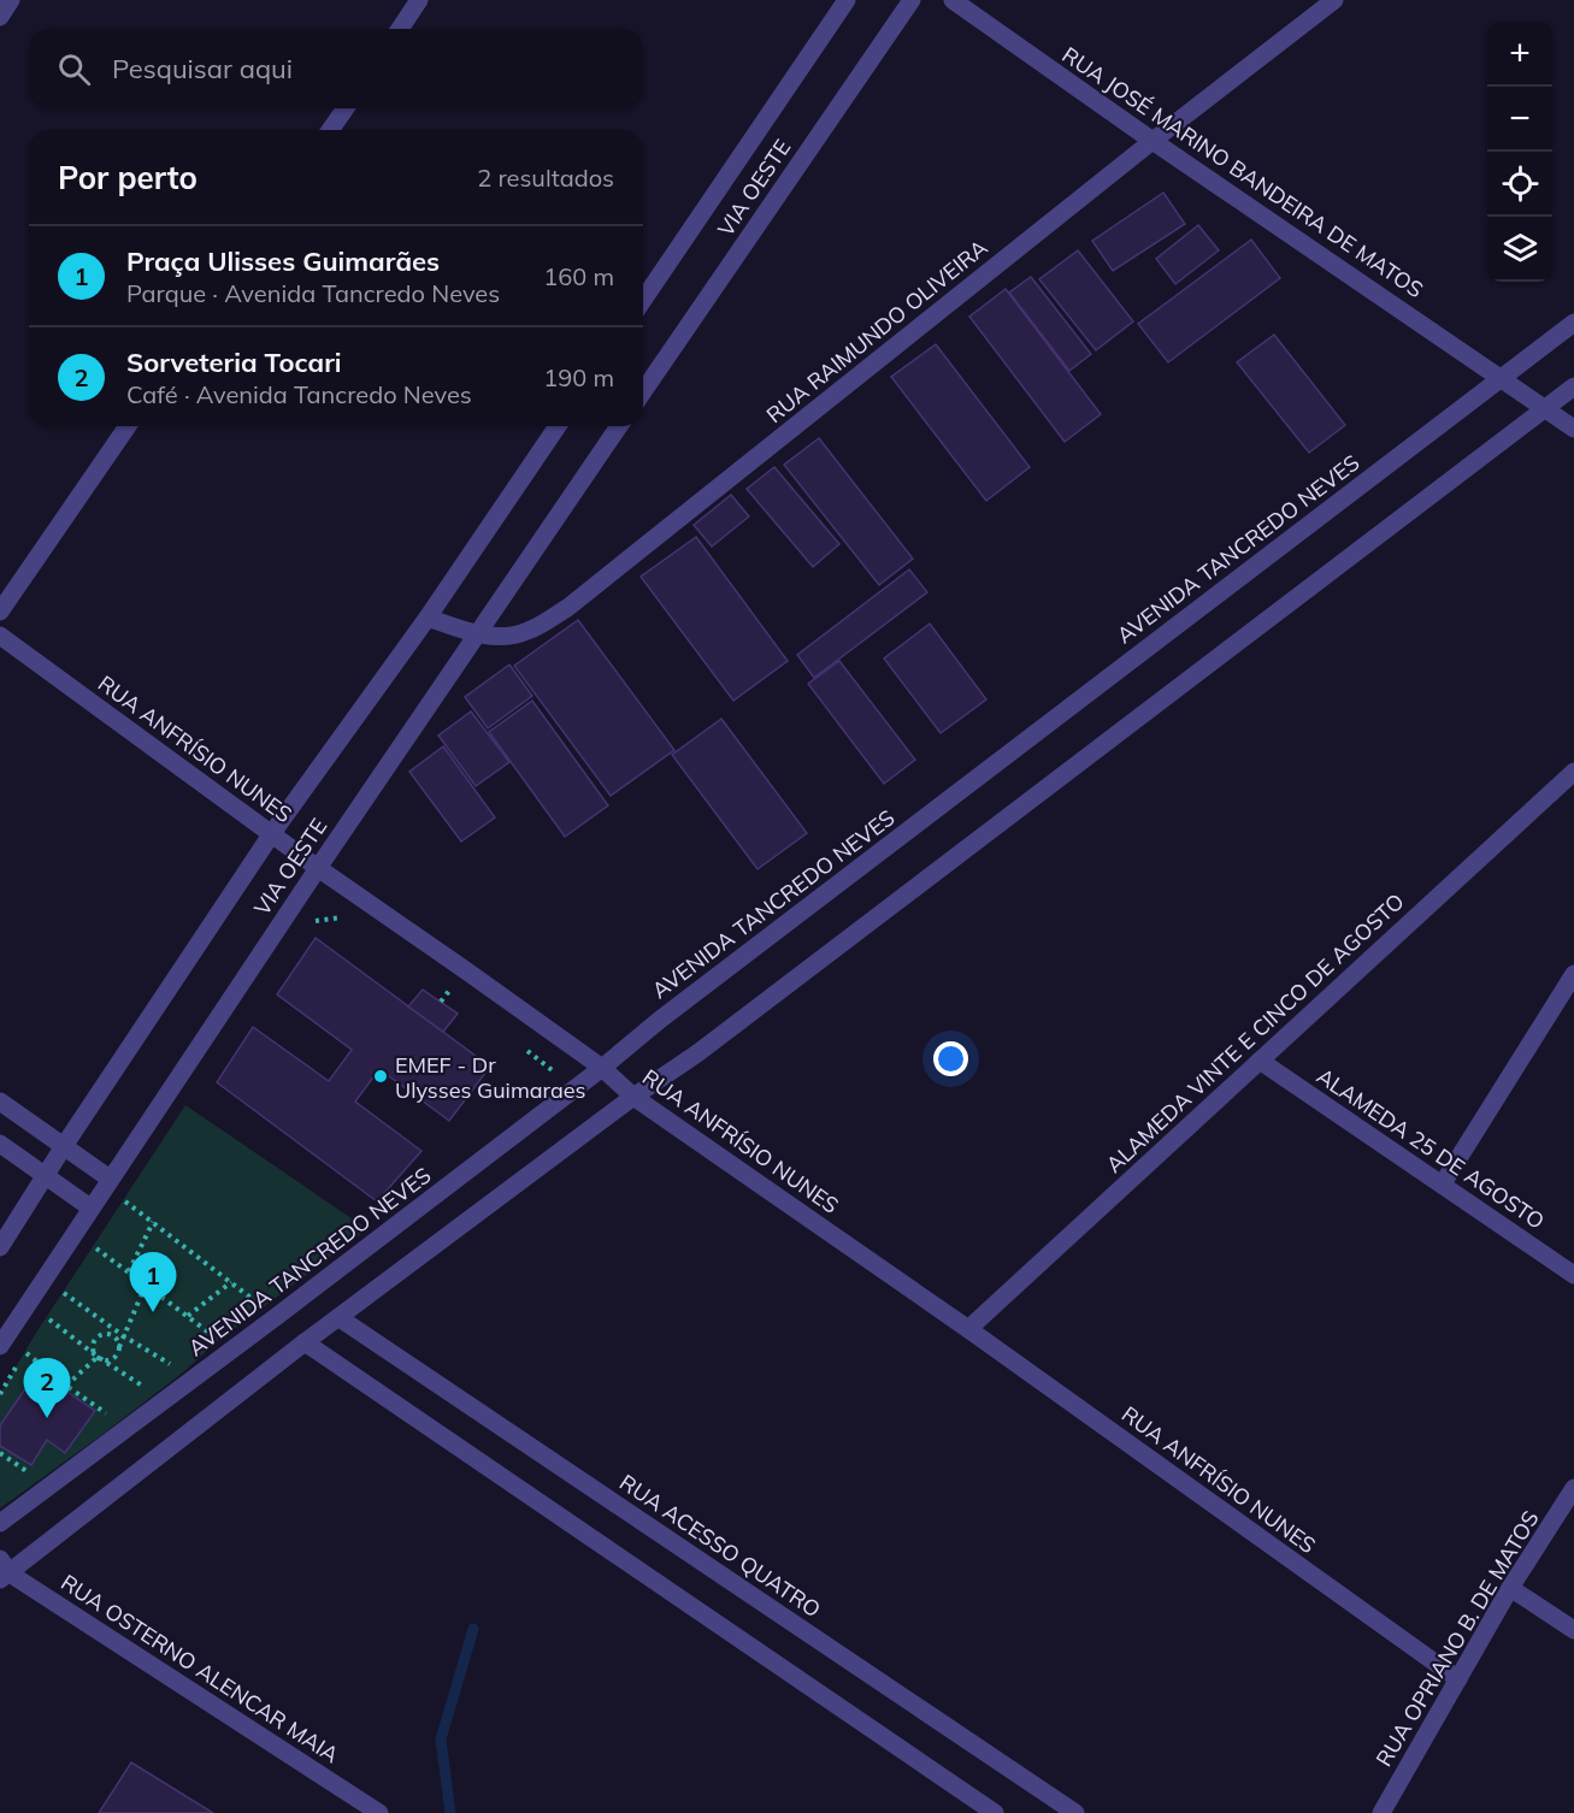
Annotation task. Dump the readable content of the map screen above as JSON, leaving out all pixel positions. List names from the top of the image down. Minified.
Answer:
{"streets":{"street":["RUA JOSÉ MARINO BANDEIRA DE MATOS","VIA OESTE","RUA RAIMUNDO OLIVEIRA","AVENIDA TANCREDO NEVES","RUA ANFRÍSIO NUNES","ALAMEDA VINTE E CINCO DE AGOSTO","ALAMEDA 25 DE AGOSTO","RUA ACESSO QUATRO","RUA OPRIANO B. DE MATOS","RUA OSTERNO ALENCAR MAIA"]},"crossings":[["RUA JOSÉ MARINO BANDEIRA DE MATOS","RUA RAIMUNDO OLIVEIRA"],["RUA JOSÉ MARINO BANDEIRA DE MATOS","AVENIDA TANCREDO NEVES"],["VIA OESTE","RUA RAIMUNDO OLIVEIRA"],["VIA OESTE","RUA ANFRÍSIO NUNES"],["AVENIDA TANCREDO NEVES","RUA ANFRÍSIO NUNES"],["RUA ANFRÍSIO NUNES","ALAMEDA VINTE E CINCO DE AGOSTO"],["RUA ANFRÍSIO NUNES","RUA OPRIANO B. DE MATOS"],["ALAMEDA VINTE E CINCO DE AGOSTO","ALAMEDA 25 DE AGOSTO"]],"places":["EMEF - Dr Ulysses Guimaraes"],"page":{"map_buttons":["+","−"],"search":"Pesquisar aqui","heading":["Por perto","2 resultados"],"list":[{"mark":"1","name":"Praça Ulisses Guimarães","note":"Parque · Avenida Tancredo Neves","value":"160 m"},{"mark":"2","name":"Sorveteria Tocari","note":"Café · Avenida Tancredo Neves","value":"190 m"}],"pins":["1","2"]}}
